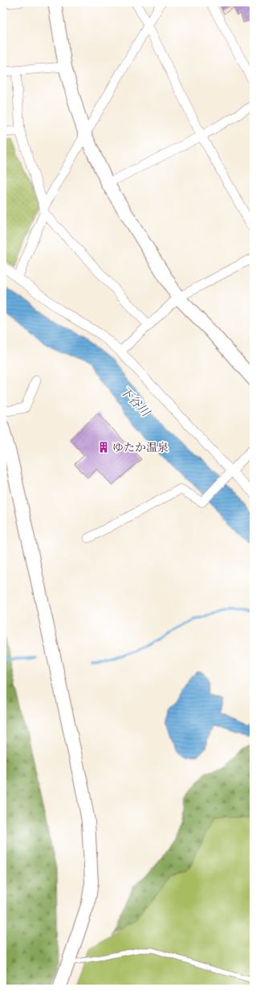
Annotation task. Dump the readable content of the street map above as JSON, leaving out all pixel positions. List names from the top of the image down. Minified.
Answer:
{"water":["下谷川"],"places":{"building":["ゆたか温泉"]}}
